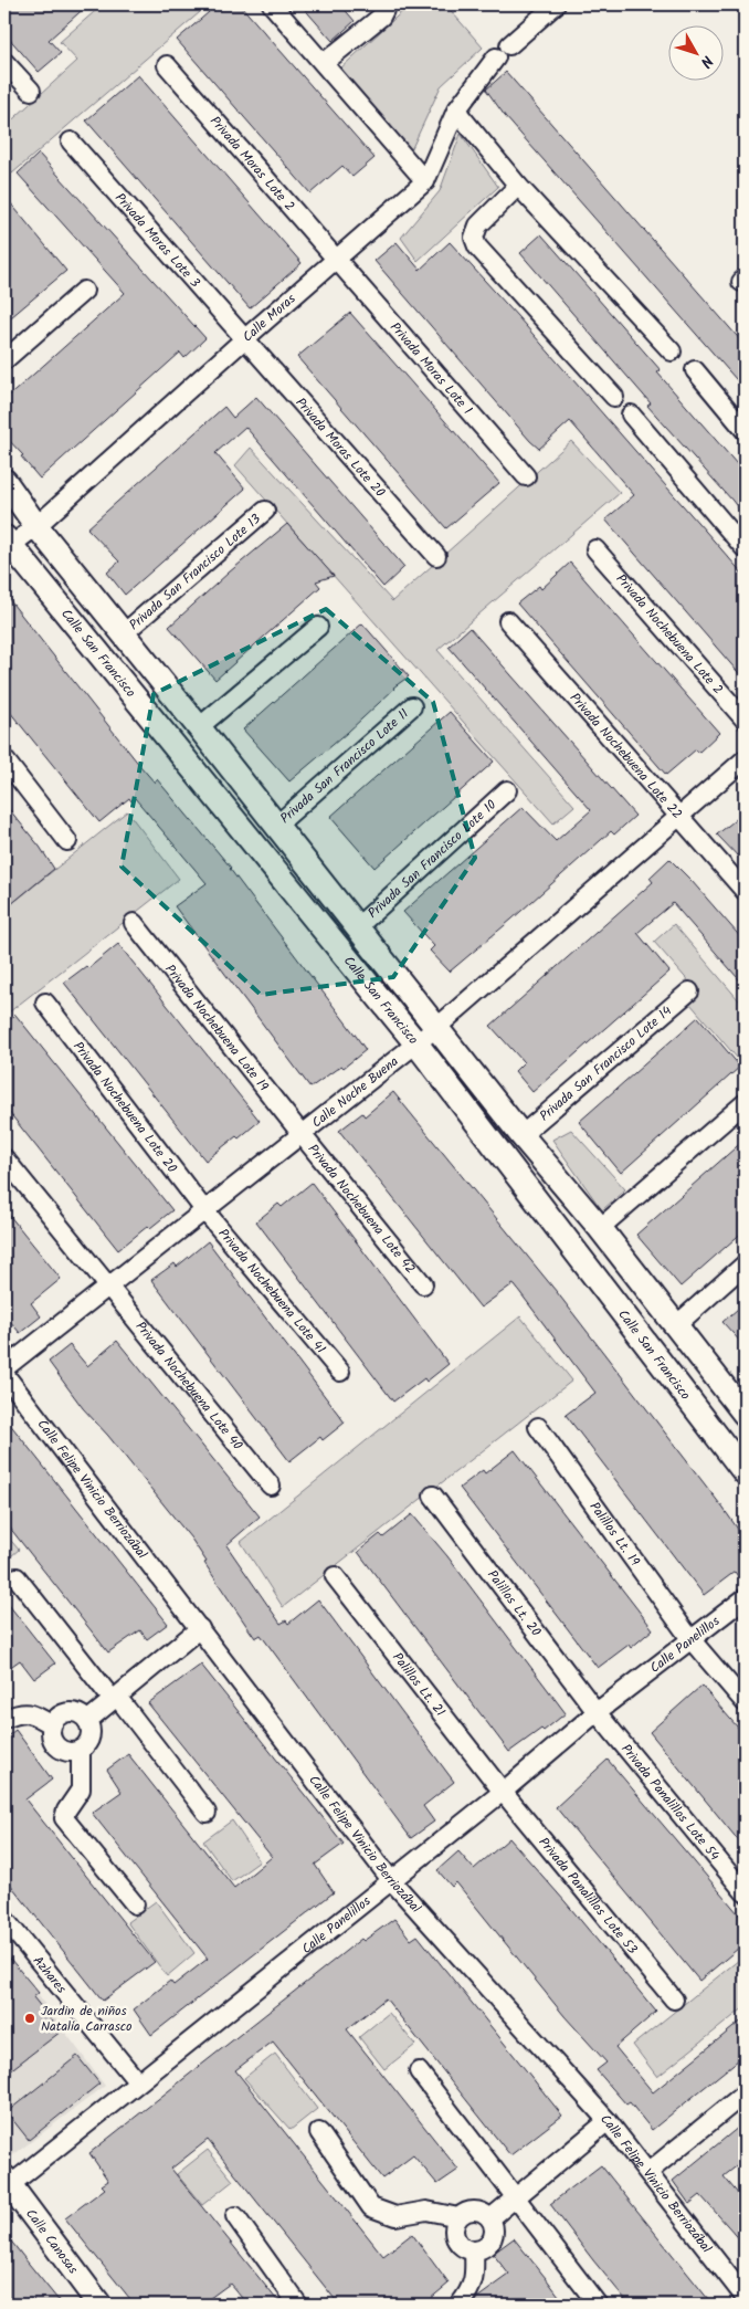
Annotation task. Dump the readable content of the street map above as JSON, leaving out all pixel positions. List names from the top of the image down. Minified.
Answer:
{"streets":{"street":["Privada Moras Lote 2","Privada Moras Lote 3","Calle Moras","Privada Moras Lote 1","Privada Moras Lote 20","Privada San Francisco Lote 13","Privada Nochebuena Lote 2","Calle San Francisco","Privada Nochebuena Lote 22","Privada San Francisco Lote 11","Privada San Francisco Lote 10","Privada Nochebuena Lote 19","Privada San Francisco Lote 14","Calle Noche Buena","Privada Nochebuena Lote 20","Privada Nochebuena Lote 42","Privada Nochebuena Lote 41","Privada Nochebuena Lote 40","Calle Felipe Vinicio Berriozábal","Palillos Lt. 19","Palillos Lt. 20","Calle Panelillos","Palillos Lt. 21","Privada Panalillos Lote 54","Privada Panalillos Lote 53","Azhares","Calle Canosas"]},"crossings":[["Privada Moras Lote 2","Calle Moras"],["Privada Moras Lote 2","Privada Moras Lote 1"],["Privada Moras Lote 3","Calle Moras"],["Privada Moras Lote 3","Privada Moras Lote 20"],["Calle Moras","Privada Moras Lote 1"],["Calle Moras","Privada Moras Lote 20"],["Calle Moras","Calle San Francisco"],["Privada San Francisco Lote 13","Calle San Francisco"],["Calle San Francisco","Privada San Francisco Lote 11"],["Calle San Francisco","Privada San Francisco Lote 10"],["Calle San Francisco","Privada San Francisco Lote 14"],["Calle San Francisco","Calle Noche Buena"],["Privada Nochebuena Lote 22","Calle Noche Buena"],["Privada Nochebuena Lote 19","Calle Noche Buena"],["Privada Nochebuena Lote 19","Privada Nochebuena Lote 42"],["Calle Noche Buena","Privada Nochebuena Lote 20"],["Calle Noche Buena","Privada Nochebuena Lote 42"],["Calle Noche Buena","Privada Nochebuena Lote 41"],["Calle Noche Buena","Privada Nochebuena Lote 40"],["Privada Nochebuena Lote 20","Privada Nochebuena Lote 41"],["Calle Felipe Vinicio Berriozábal","Calle Panelillos"],["Palillos Lt. 19","Calle Panelillos"],["Palillos Lt. 20","Calle Panelillos"],["Palillos Lt. 20","Privada Panalillos Lote 54"],["Calle Panelillos","Palillos Lt. 21"],["Calle Panelillos","Privada Panalillos Lote 54"],["Calle Panelillos","Privada Panalillos Lote 53"],["Calle Panelillos","Azhares"],["Calle Panelillos","Calle Canosas"],["Palillos Lt. 21","Privada Panalillos Lote 53"]],"places":["Jardin de niños Natalia Carrasco"],"north":"bottom right"}
